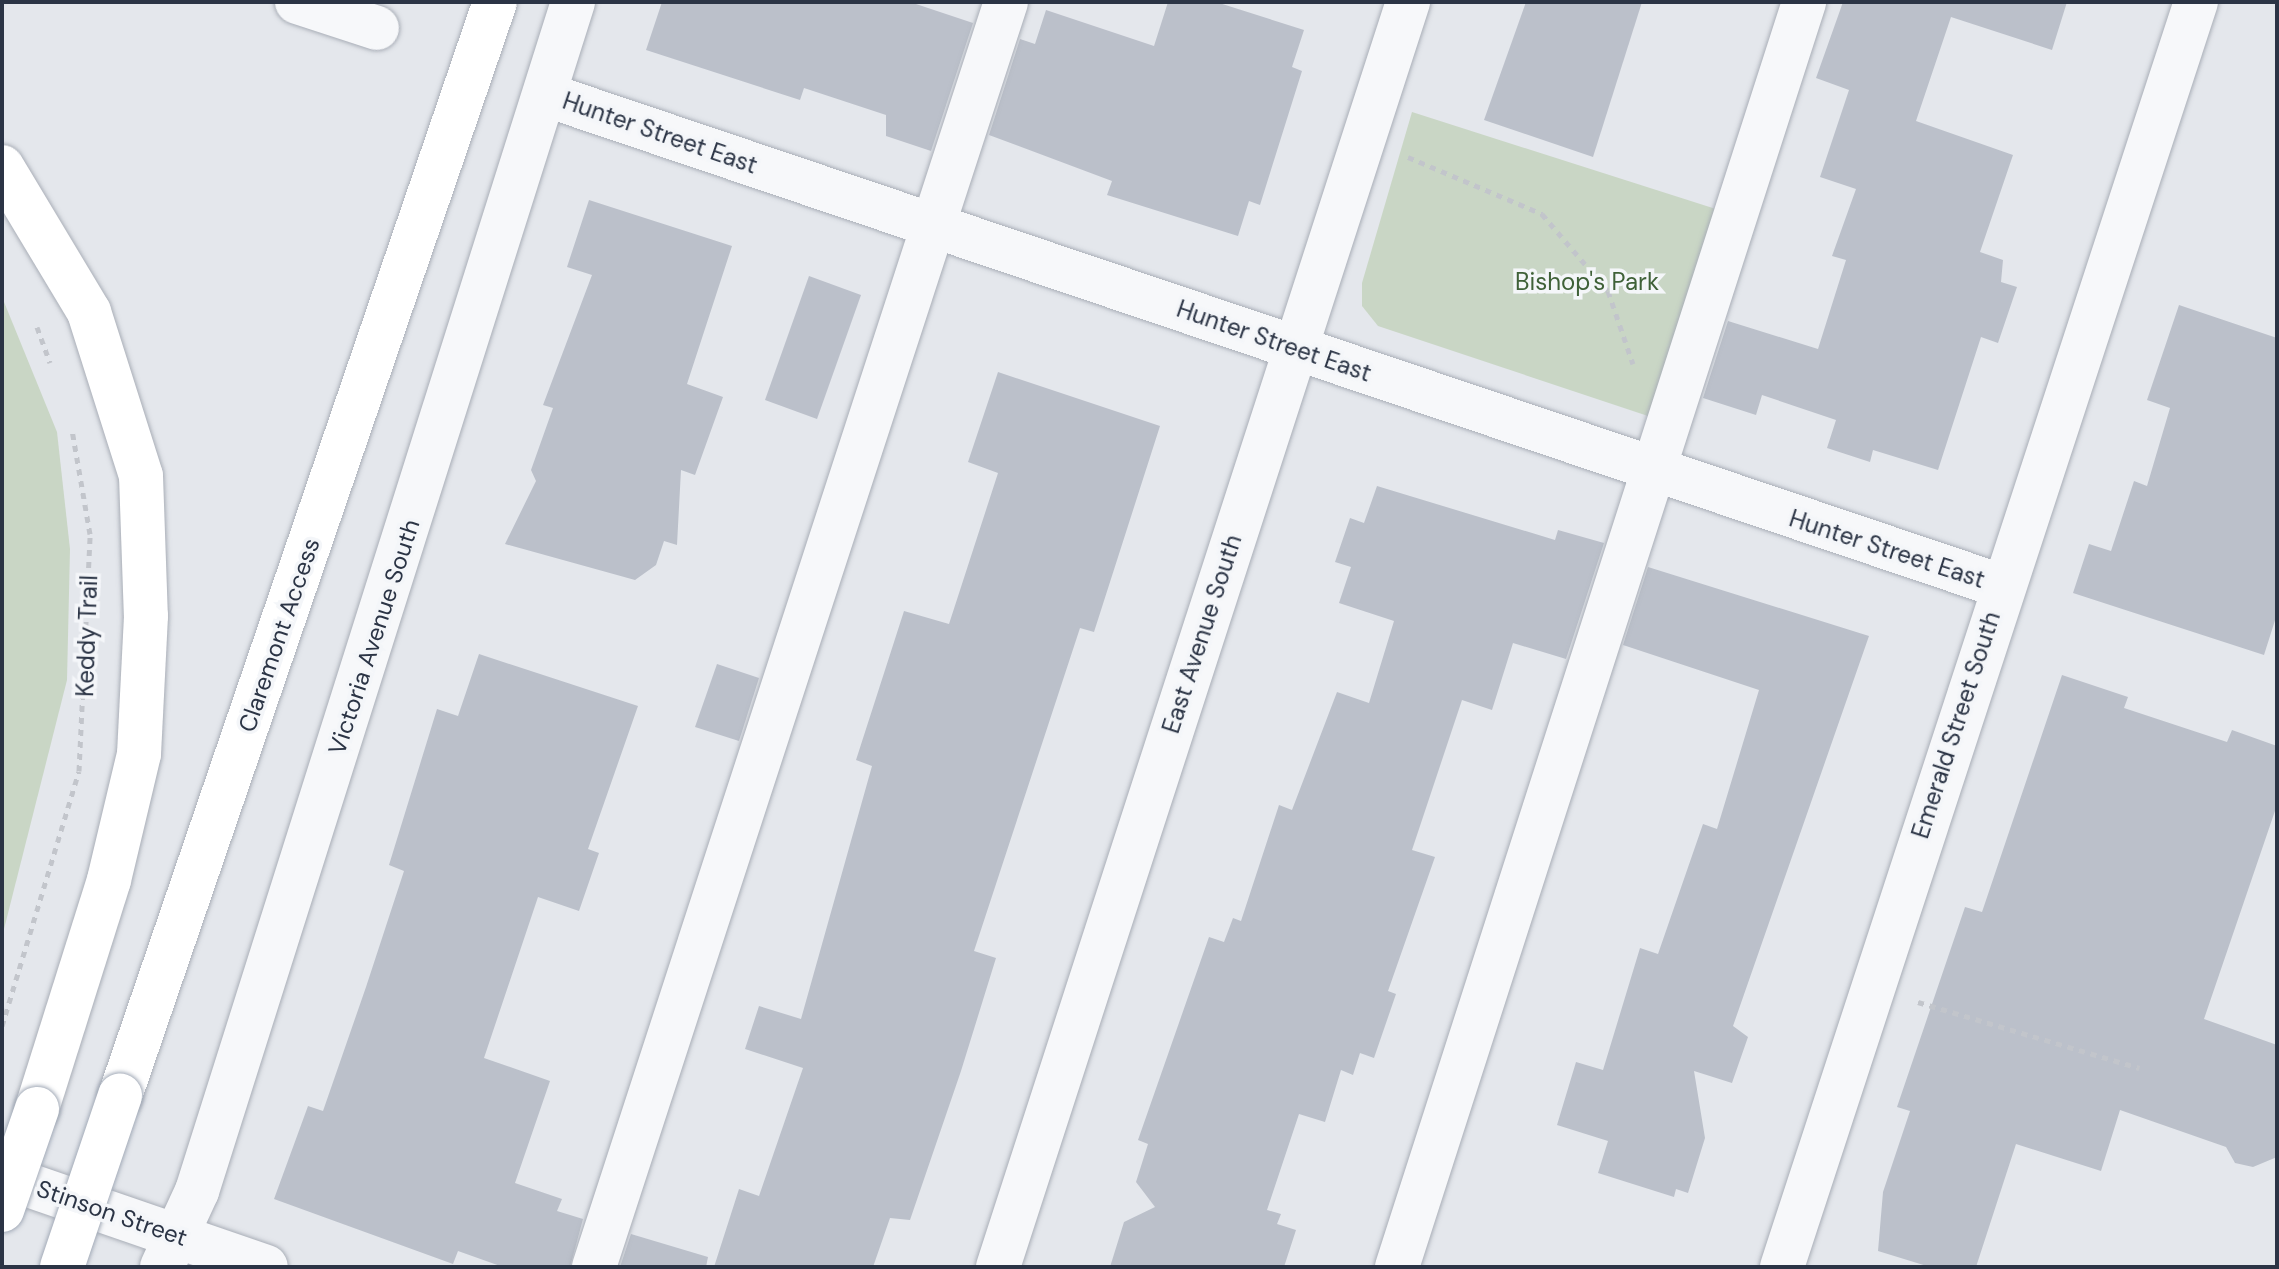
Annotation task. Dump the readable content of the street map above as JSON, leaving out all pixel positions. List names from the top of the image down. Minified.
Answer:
{"streets":{"main road":["Claremont Access"],"street":["Hunter Street East","East Avenue South","Victoria Avenue South","Emerald Street South","Stinson Street"],"path":["Keddy Trail"]},"crossings":[["Hunter Street East","East Avenue South"],["Hunter Street East","Victoria Avenue South"],["Hunter Street East","Emerald Street South"],["Victoria Avenue South","Stinson Street"]],"parks":["Bishop's Park"]}
